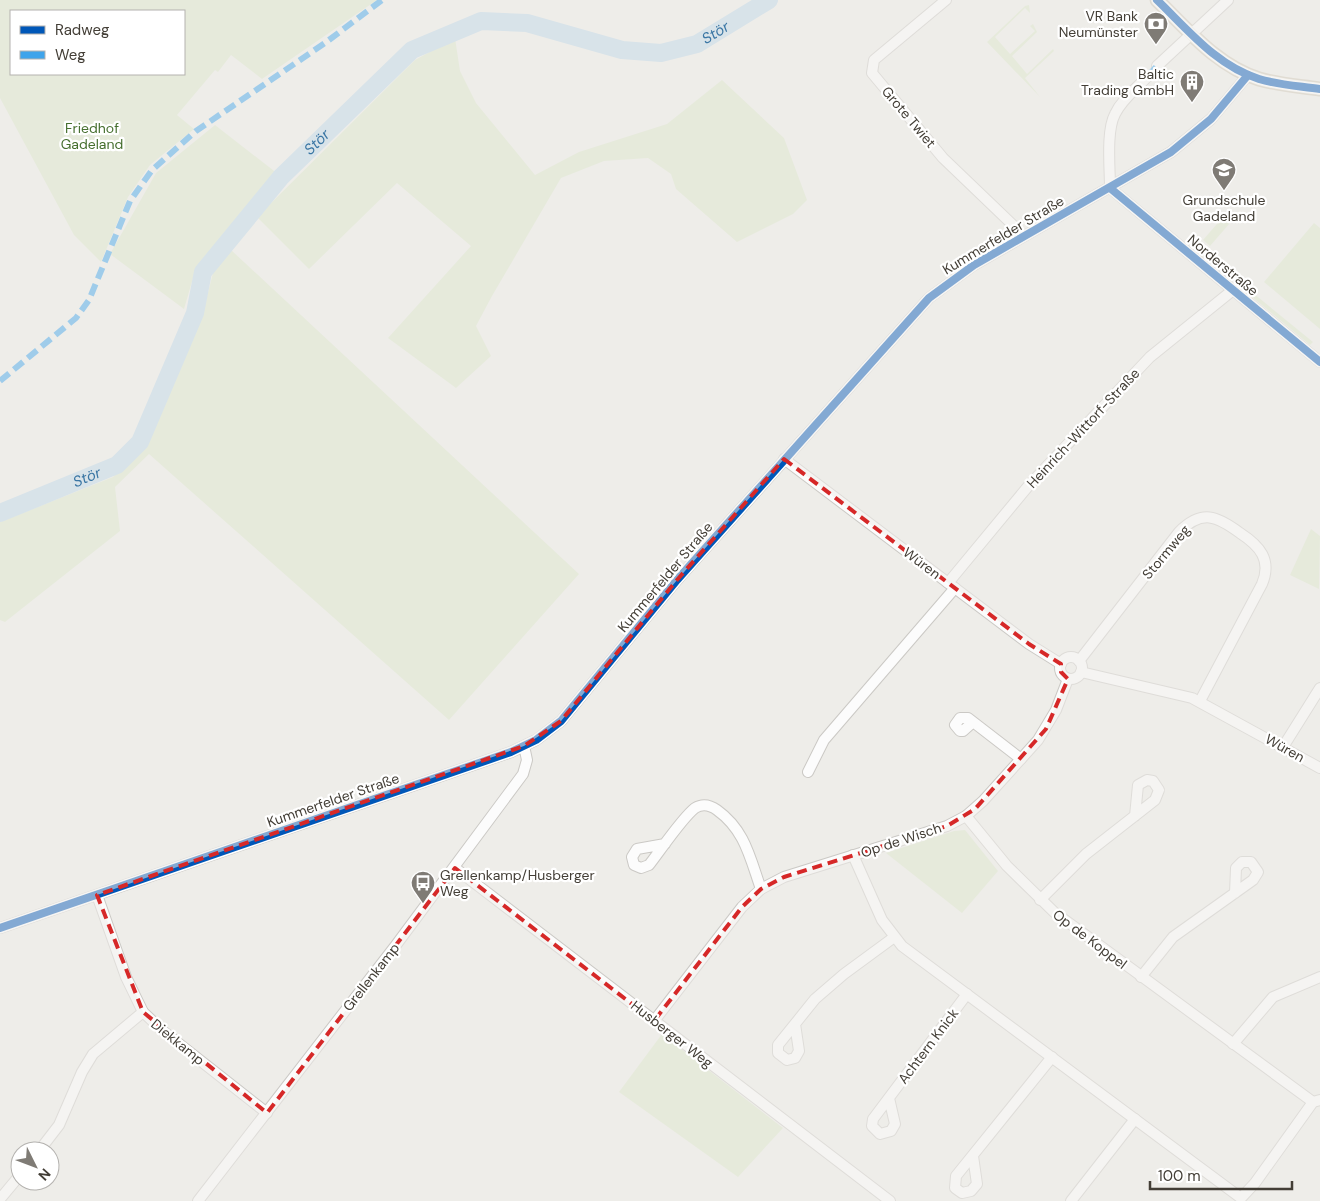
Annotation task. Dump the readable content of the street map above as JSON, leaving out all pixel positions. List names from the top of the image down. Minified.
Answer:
{"streets":{"street":["Grote Twiet","Kummerfelder Straße","Norderstraße","Heinrich-Wittorf-Straße","Stormweg","Würen","Op de Wisch","Op de Koppel","Grellenkamp","Husberger Weg","Diekkamp","Achtern Knick"]},"crossings":[["Grote Twiet","Kummerfelder Straße"],["Kummerfelder Straße","Norderstraße"],["Kummerfelder Straße","Würen"],["Kummerfelder Straße","Grellenkamp"],["Kummerfelder Straße","Diekkamp"],["Norderstraße","Heinrich-Wittorf-Straße"],["Heinrich-Wittorf-Straße","Würen"],["Stormweg","Würen"],["Stormweg","Op de Wisch"],["Würen","Op de Wisch"],["Op de Wisch","Op de Koppel"],["Op de Wisch","Husberger Weg"],["Op de Wisch","Achtern Knick"],["Op de Koppel","Achtern Knick"],["Grellenkamp","Husberger Weg"],["Grellenkamp","Diekkamp"]],"water":["Stör"],"parks":["Friedhof Gadeland"],"places":{"bank":["VR Bank Neumünster"],"building":["Baltic Trading GmbH"],"school or university":["Grundschule Gadeland"],"bus stop":["Grellenkamp/Husberger Weg"]},"legend":["Radweg","Weg"],"scale_bar":"100 m","north":"bottom right"}
